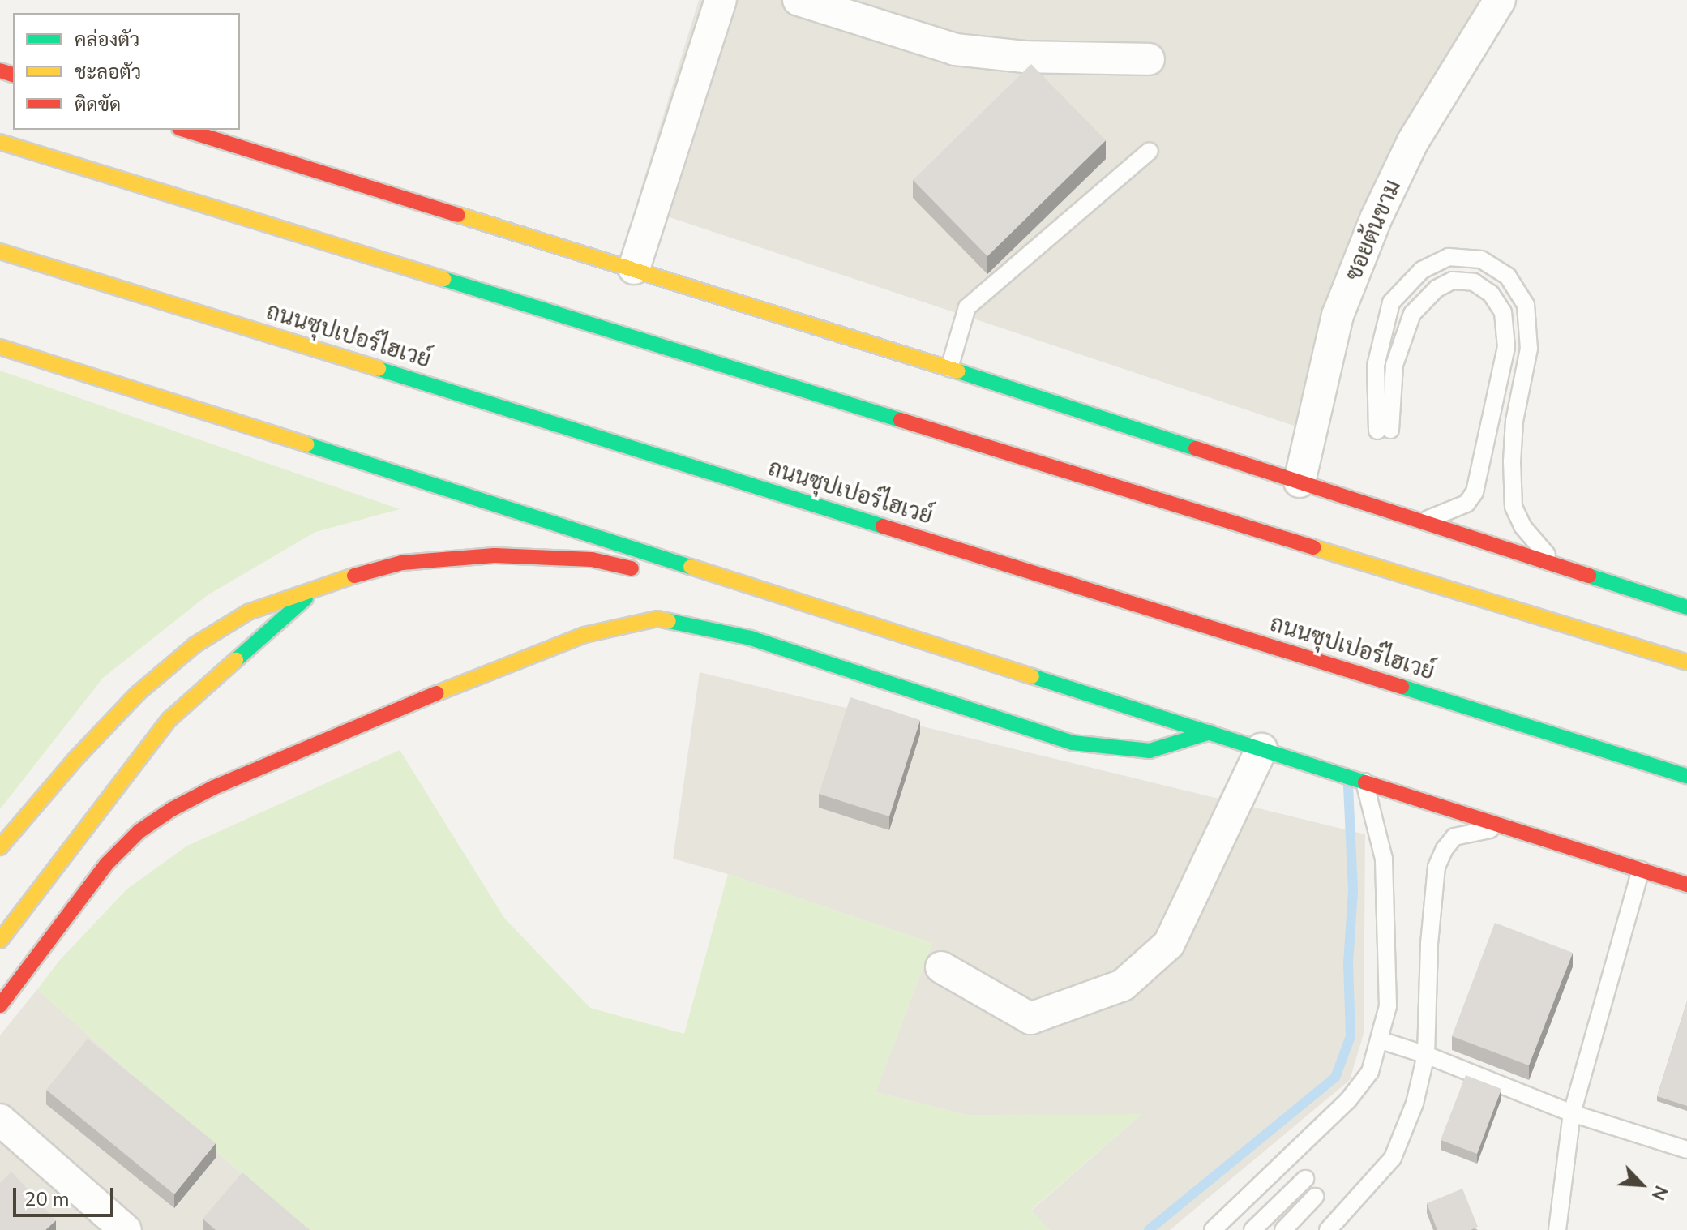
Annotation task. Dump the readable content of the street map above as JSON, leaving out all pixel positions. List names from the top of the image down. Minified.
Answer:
{"streets":{"main road":["ถนนซุปเปอร์ไฮเวย์"],"street":["ซอยต้นขาม"]},"legend":["คล่องตัว","ชะลอตัว","ติดขัด"],"scale_bar":"20 m","north":"bottom right"}
